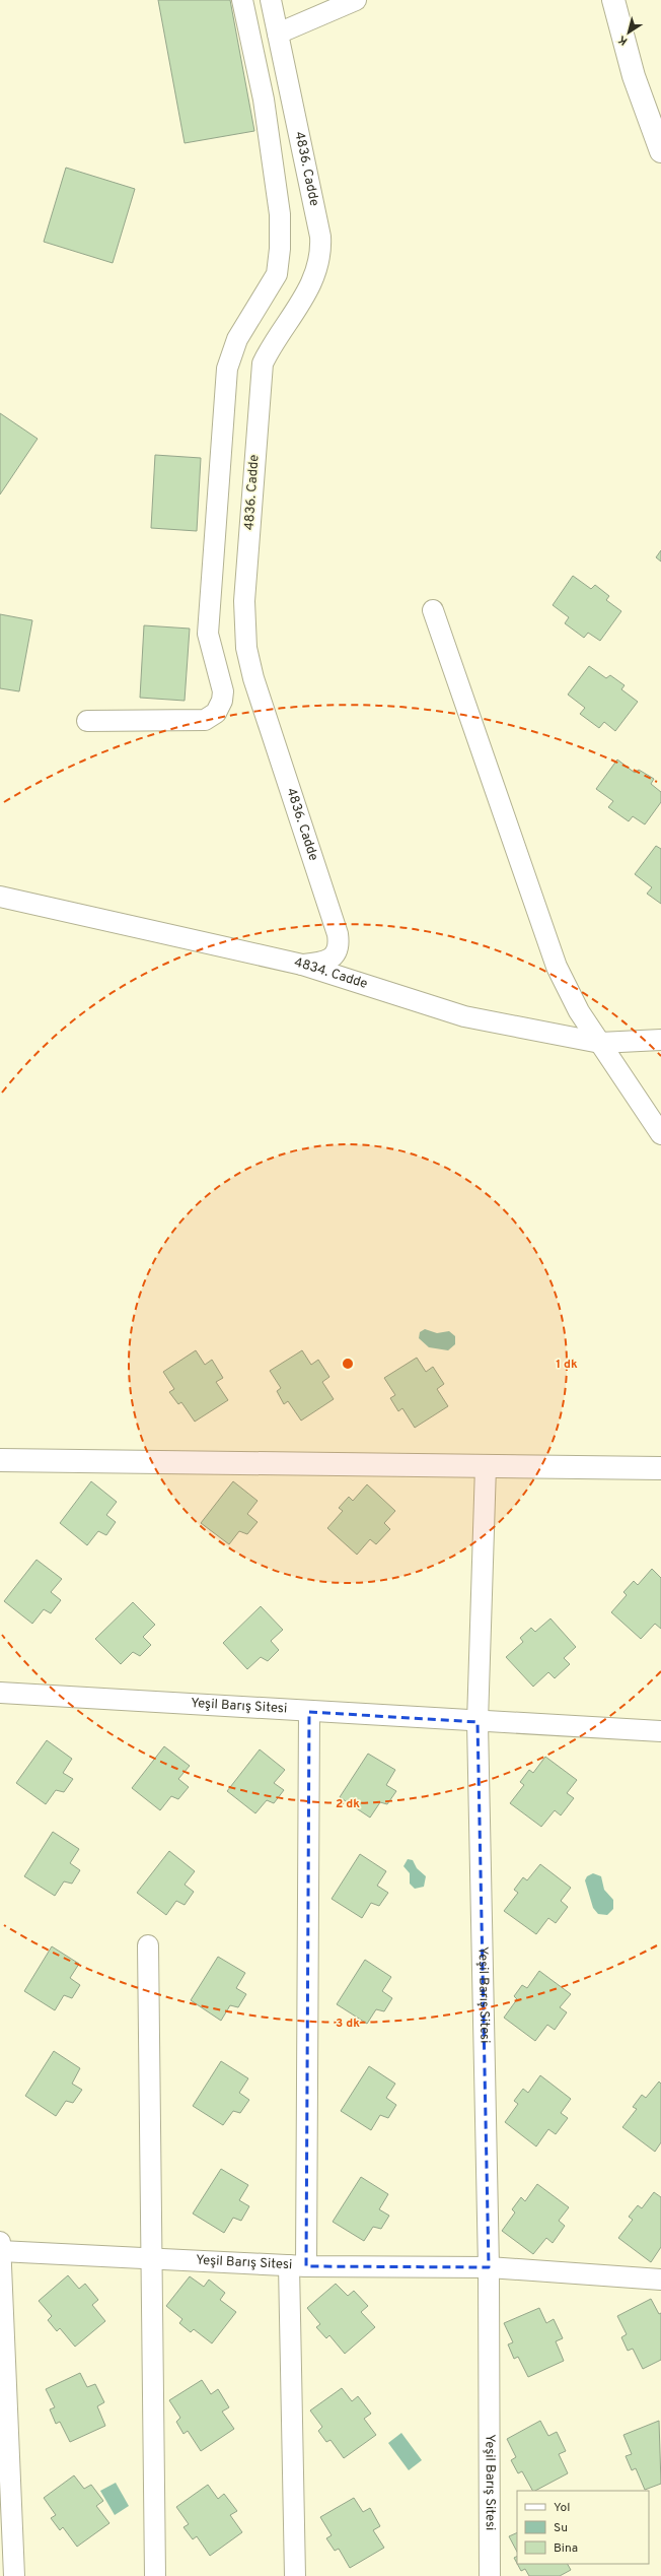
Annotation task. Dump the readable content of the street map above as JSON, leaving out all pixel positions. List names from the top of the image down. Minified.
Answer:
{"streets":{"street":["4836. Cadde","4834. Cadde","Yeşil Barış Sitesi"]},"crossings":[["4836. Cadde","4834. Cadde"]],"legend":["Yol","Su","Bina"],"north":"bottom left","rings":["1 dk","2 dk","3 dk"]}
